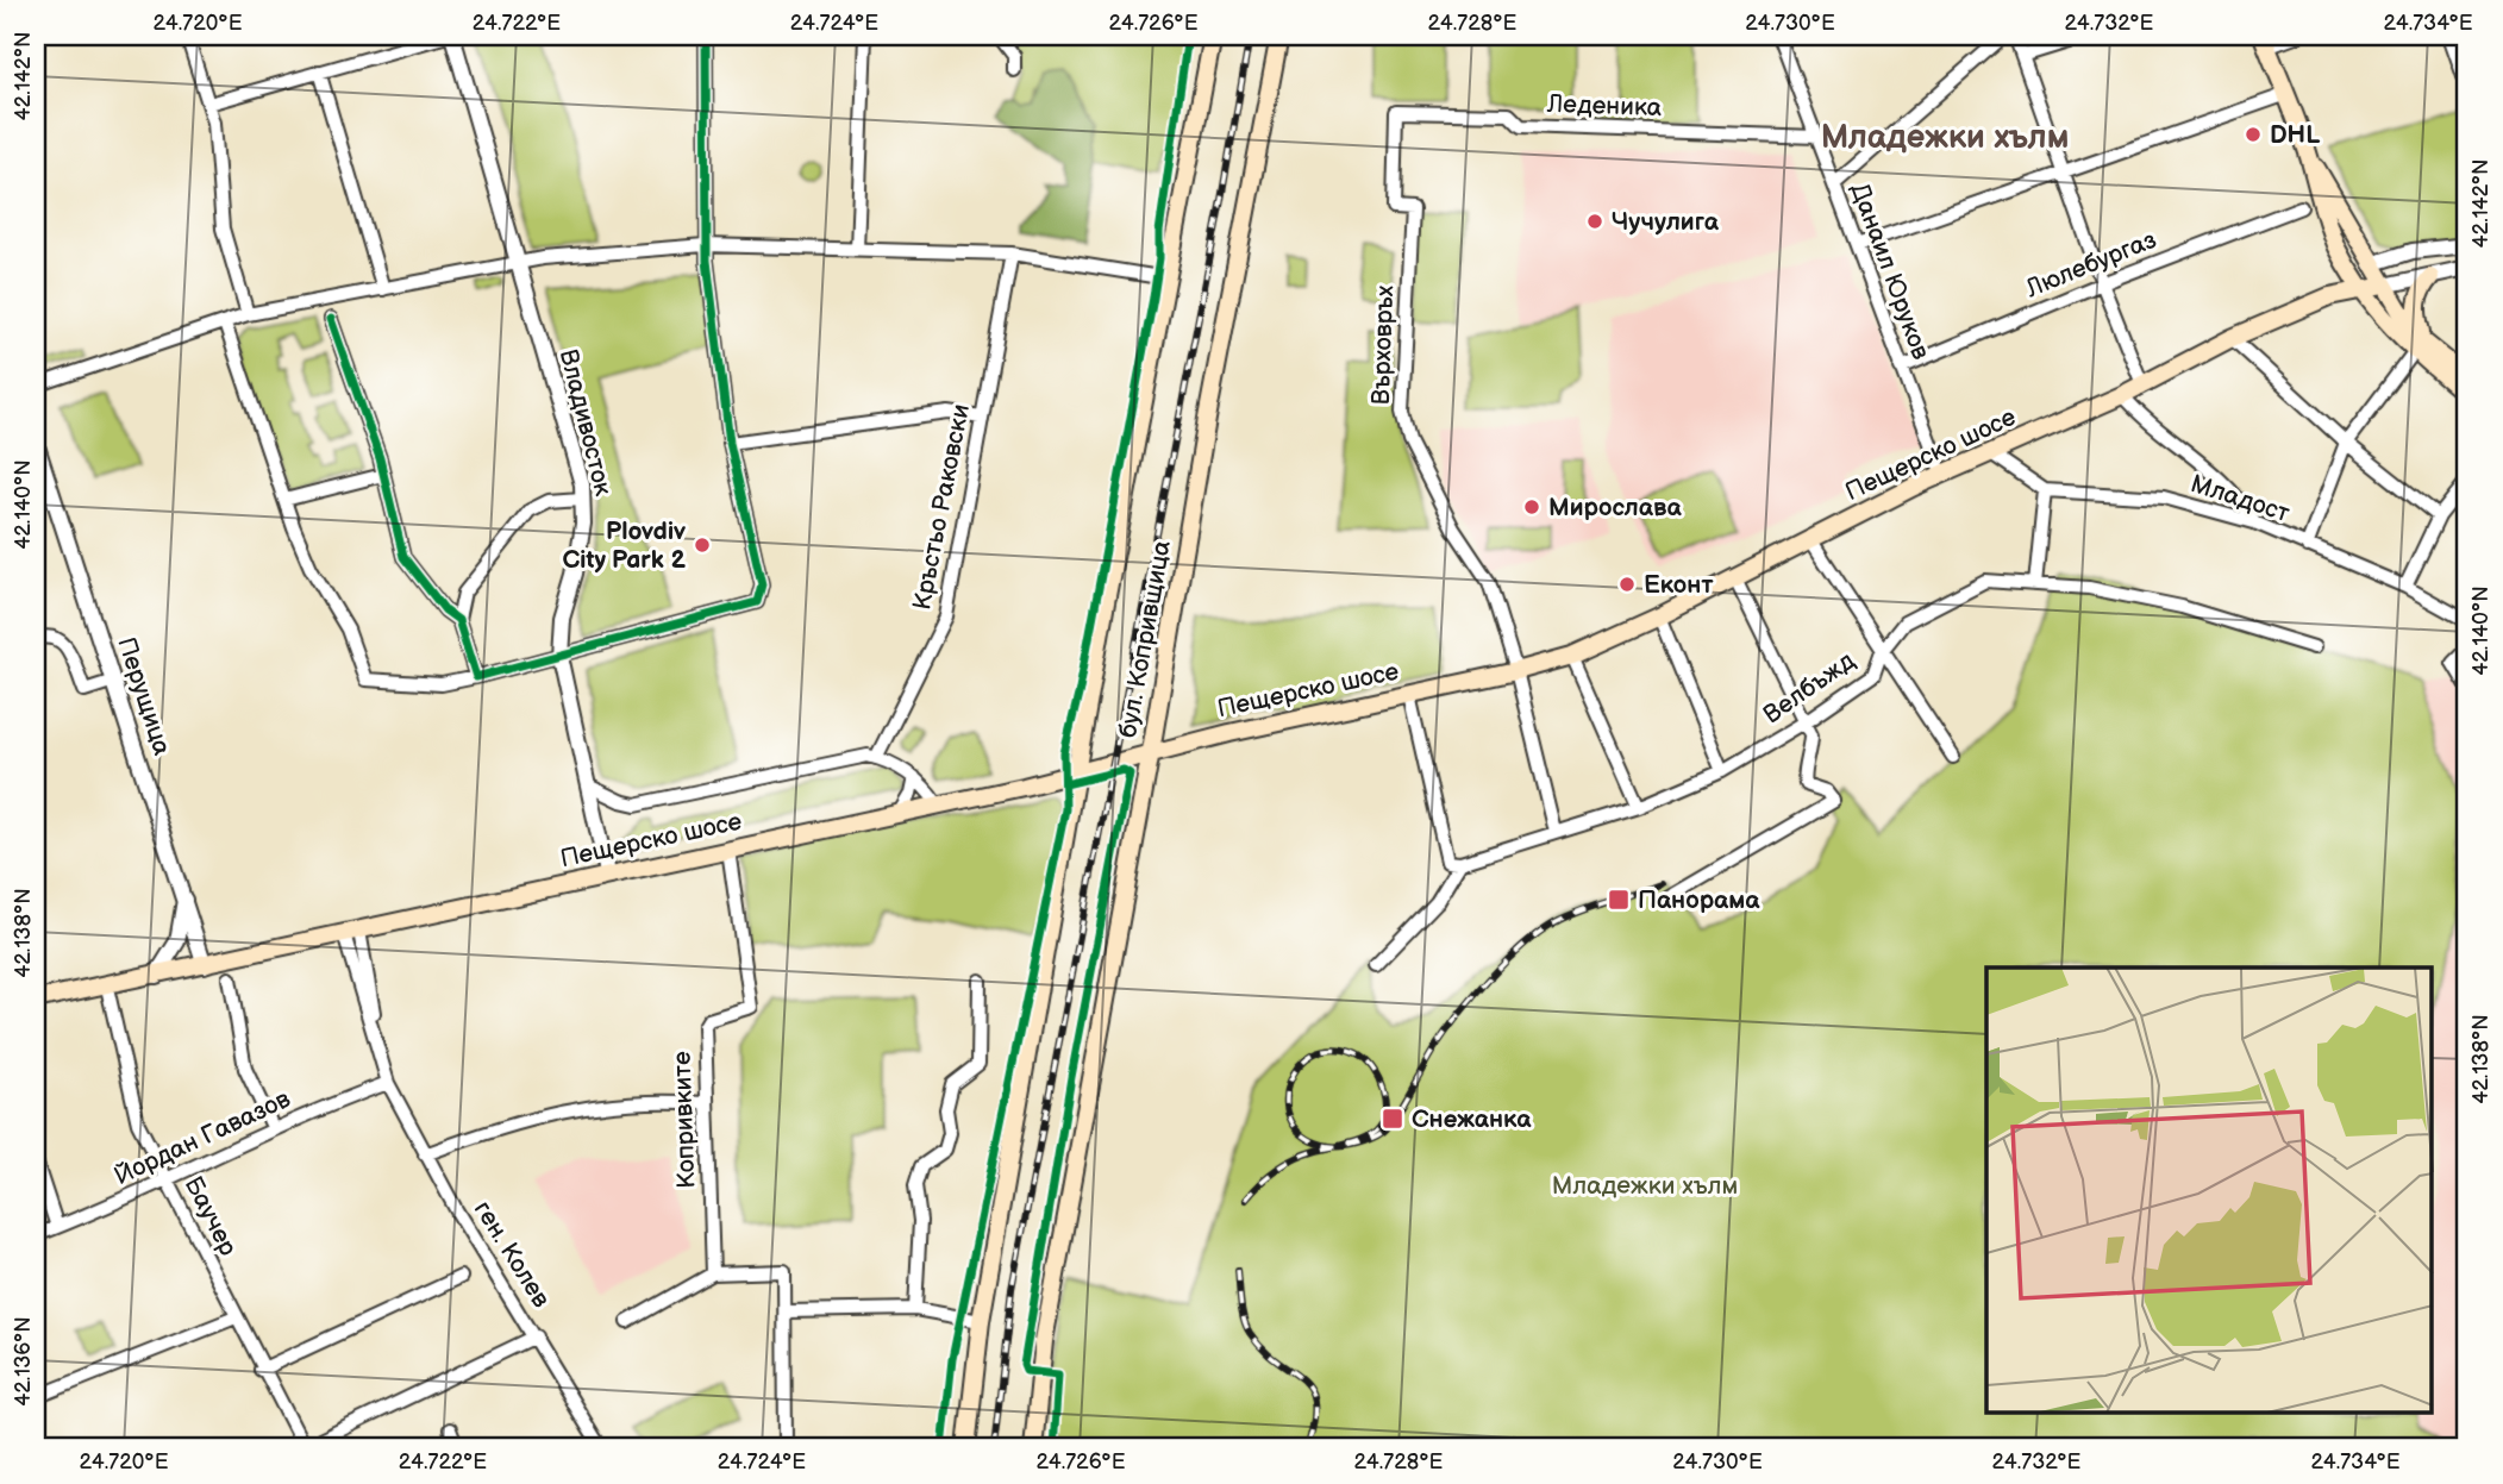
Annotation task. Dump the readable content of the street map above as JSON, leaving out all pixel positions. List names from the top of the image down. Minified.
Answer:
{"streets":{"main road":["Пещерско шосе","бул. Копривщица"],"street":["Леденика","Люлебургаз","Данаил Юруков","Върховръх","Владивосток","Младост","Кръстьо Раковски","Велбъжд","Перущица","Копривките","Йордан Гавазов","Баучер","ген. Колев"]},"crossings":[["Леденика","Данаил Юруков"],["Леденика","Върховръх"],["Люлебургаз","Данаил Юруков"],["Данаил Юруков","Пещерско шосе"],["Върховръх","Пещерско шосе"],["Владивосток","Пещерско шосе"],["Пещерско шосе","бул. Копривщица"],["Пещерско шосе","Перущица"],["Пещерско шосе","Копривките"],["Пещерско шосе","ген. Колев"],["Йордан Гавазов","Баучер"],["Йордан Гавазов","ген. Колев"]],"districts":["Младежки хълм"],"parks":["Младежки хълм"],"places":{"other":["DHL","Чучулига","Мирослава","Plovdiv City Park 2","Еконт"],"transit":["Панорама","Снежанка"]},"coordinates":["24.720°E","24.722°E","24.724°E","24.726°E","24.728°E","24.730°E","24.732°E","24.734°E","42.142°N","42.140°N","42.138°N","42.136°N"]}
